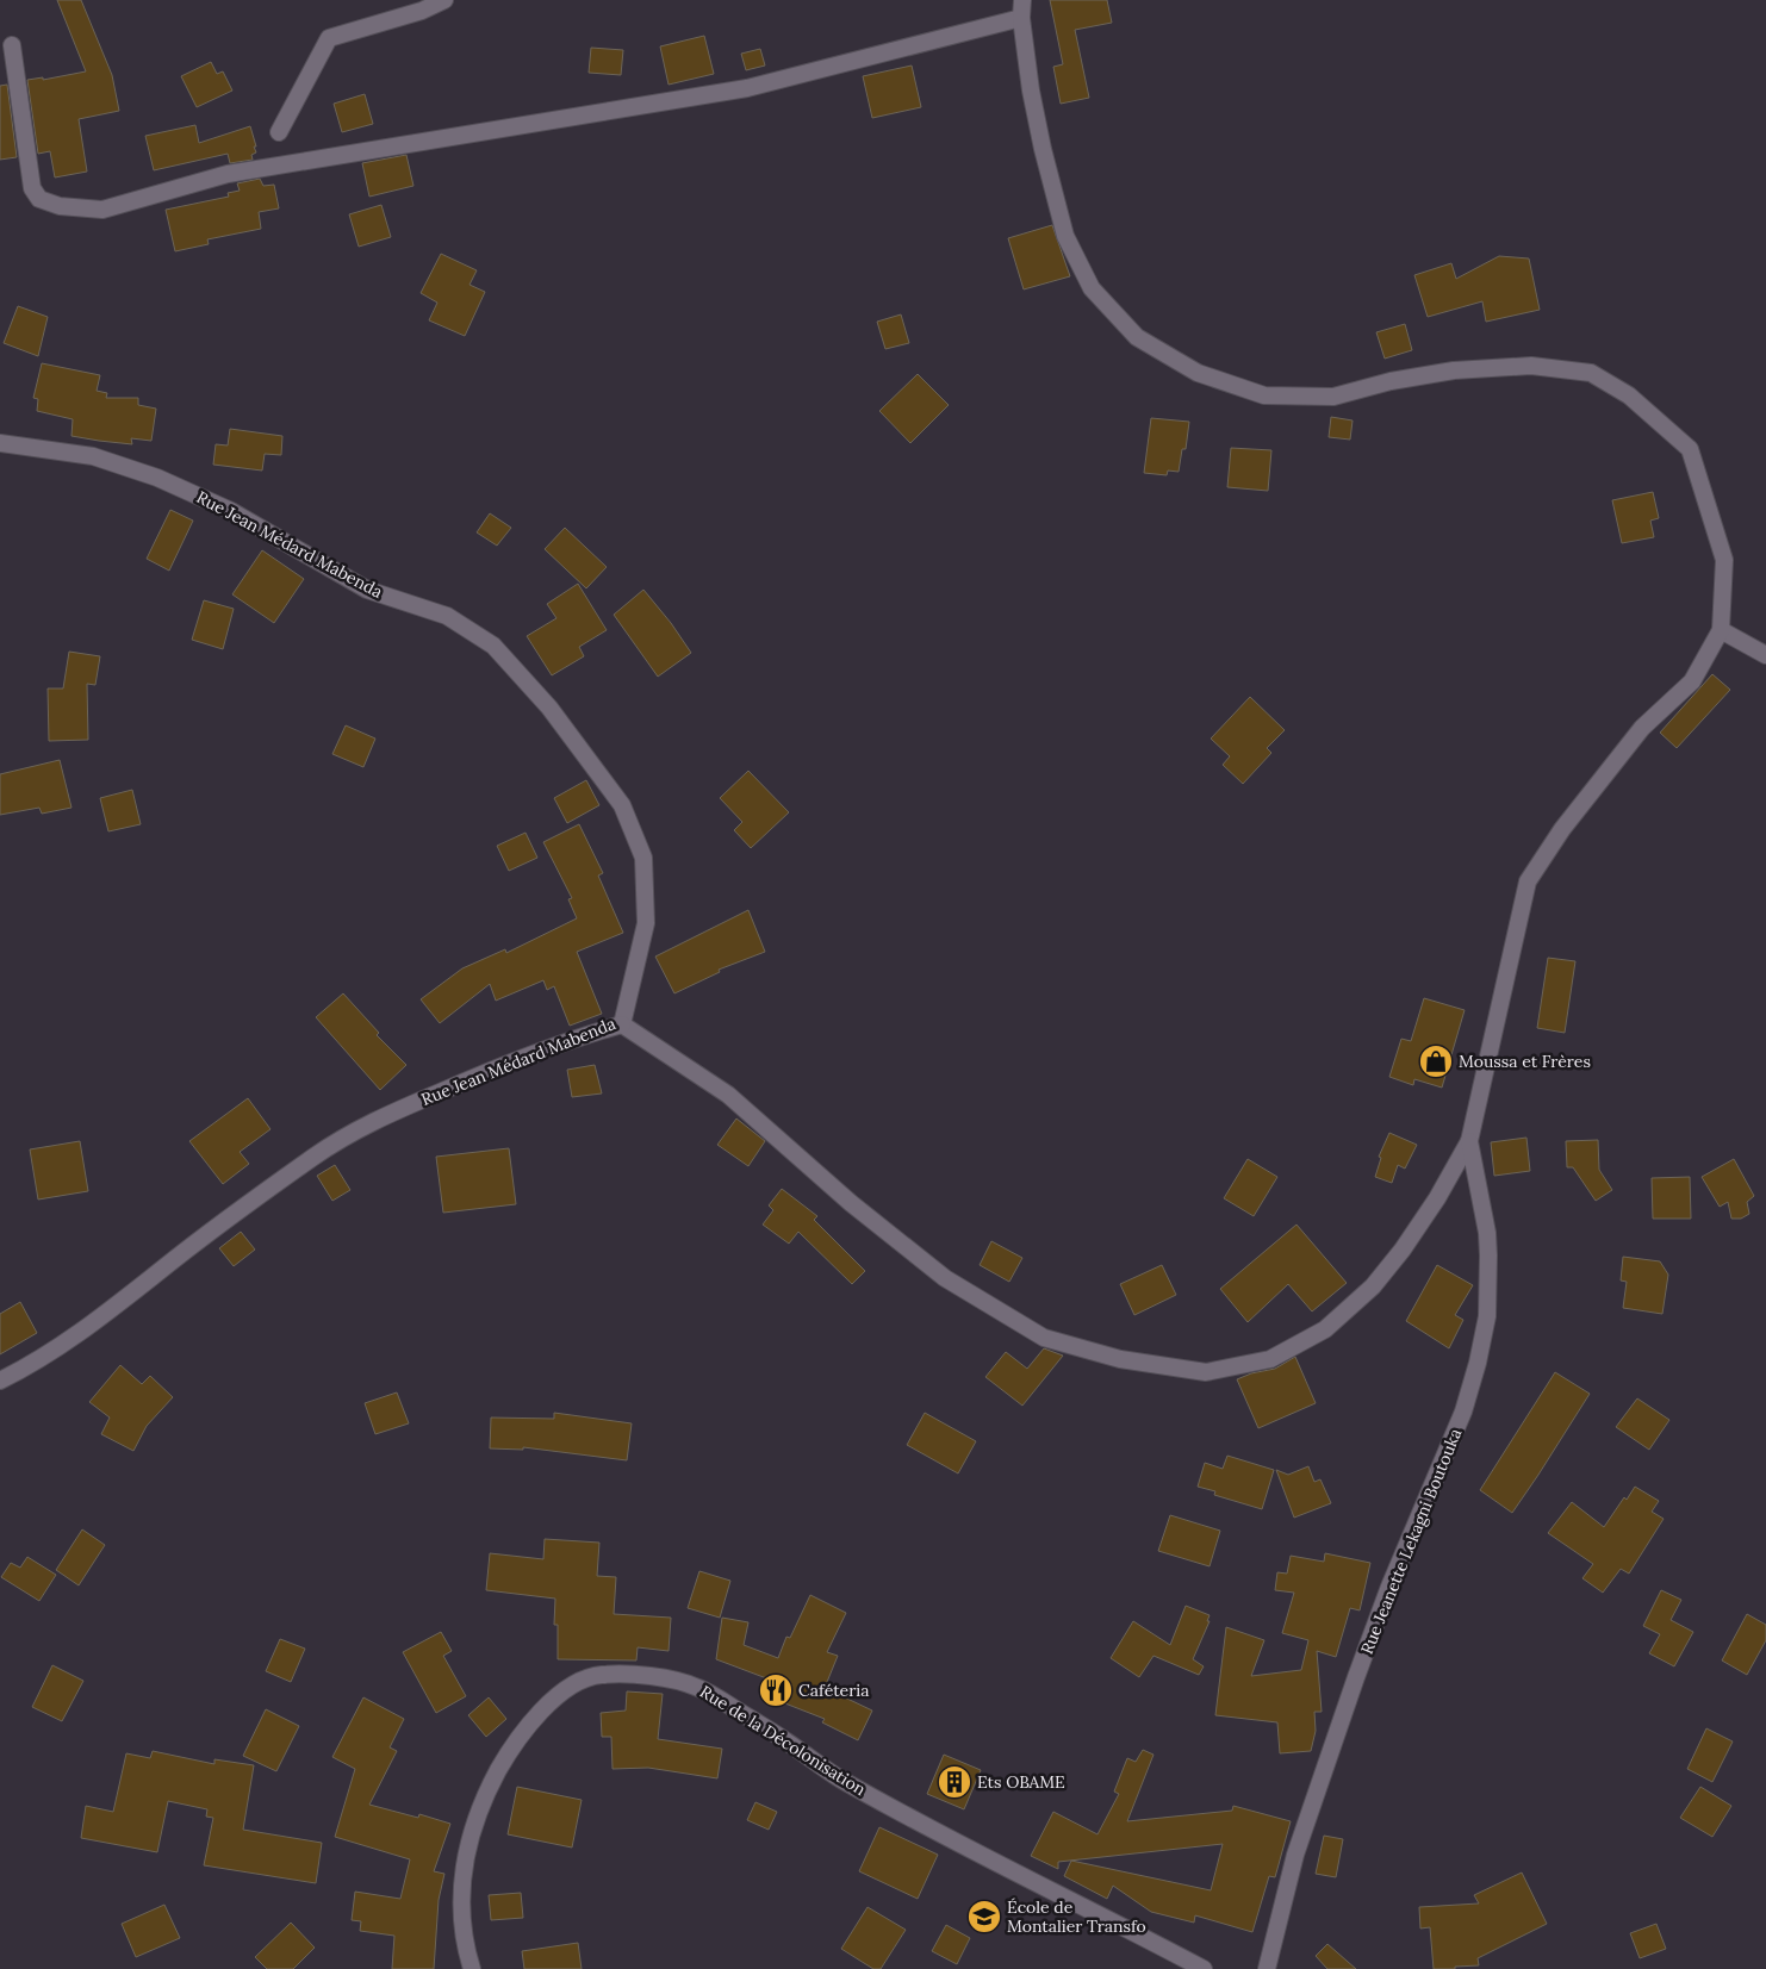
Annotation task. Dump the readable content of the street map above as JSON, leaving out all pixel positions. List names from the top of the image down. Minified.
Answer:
{"streets":{"street":["Rue Jean Médard Mabenda","Rue Jeanette Lekagni Boutouka","Rue de la Décolonisation"]},"places":{"shop":["Moussa et Frères"],"restaurant":["Caféteria"],"building":["Ets OBAME"],"school or university":["École de Montalier Transfo"]}}
